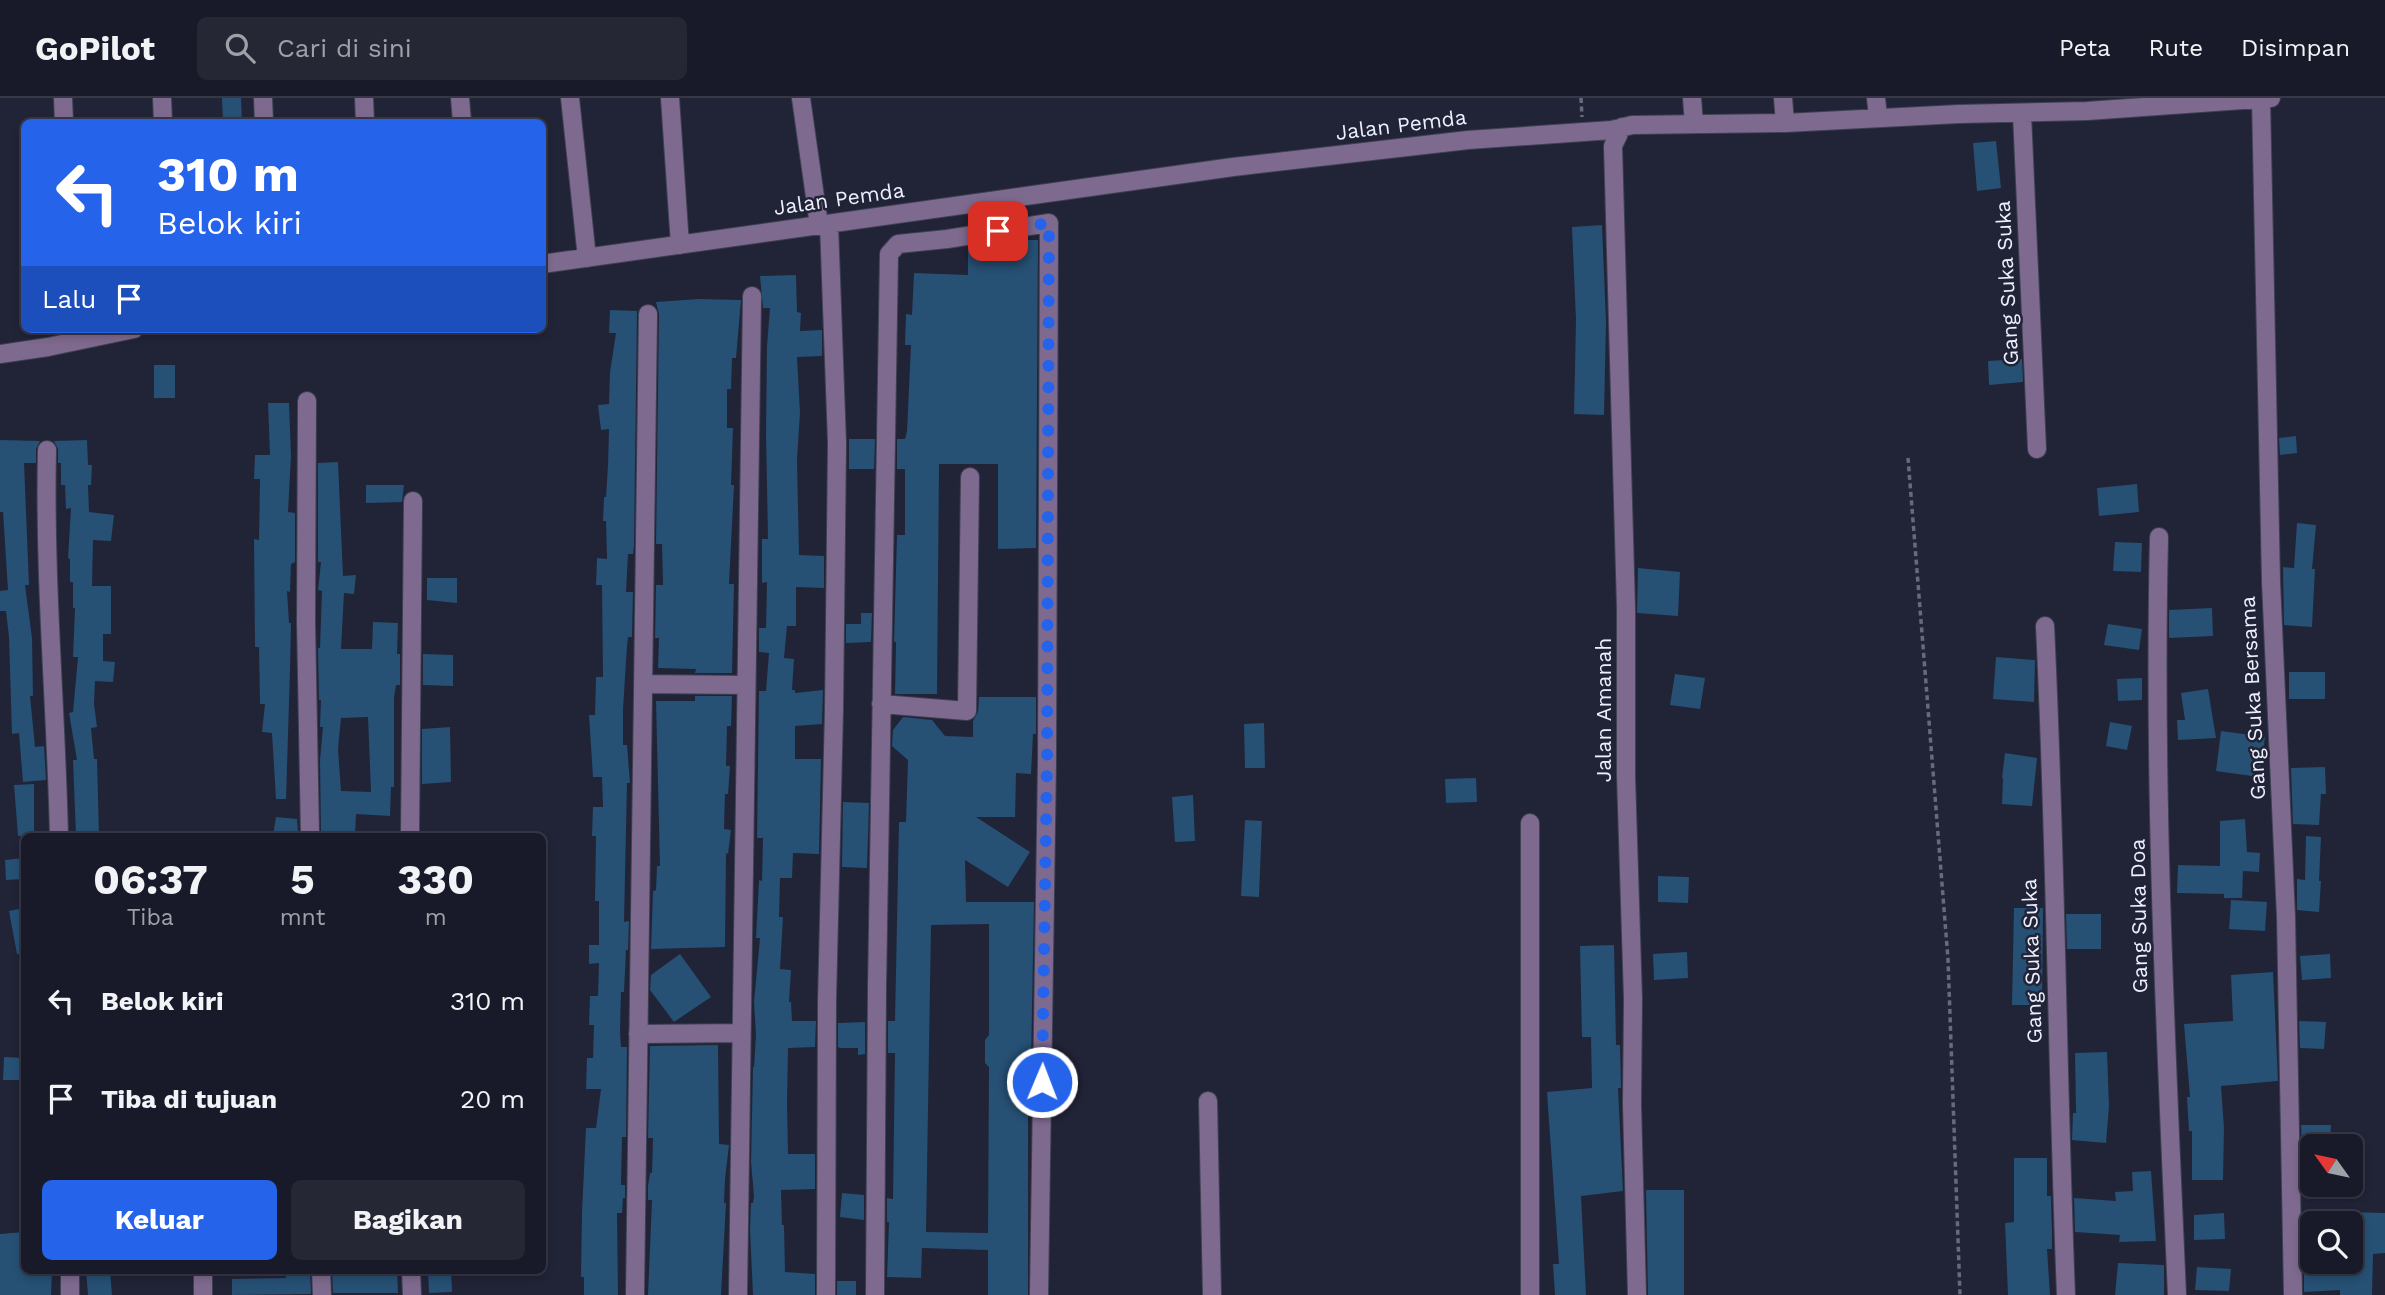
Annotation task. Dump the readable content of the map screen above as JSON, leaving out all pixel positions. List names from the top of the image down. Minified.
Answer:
{"streets":{"street":["Jalan Pemda","Gang Suka Suka","Gang Suka Bersama","Jalan Amanah","Gang Suka Doa"]},"crossings":[["Jalan Pemda","Gang Suka Suka"],["Jalan Pemda","Gang Suka Bersama"],["Jalan Pemda","Jalan Amanah"]],"north":"top left","page":{"header":"GoPilot","search":"Cari di sini","nav":["Peta","Rute","Disimpan"],"turn":["310 m","Belok kiri"],"then":"Lalu","eta":["06:37","Tiba","5","mnt","330","m"],"list":[{"name":"Belok kiri","value":"310 m"},{"name":"Tiba di tujuan","value":"20 m"}],"buttons":["Keluar","Bagikan"]}}
